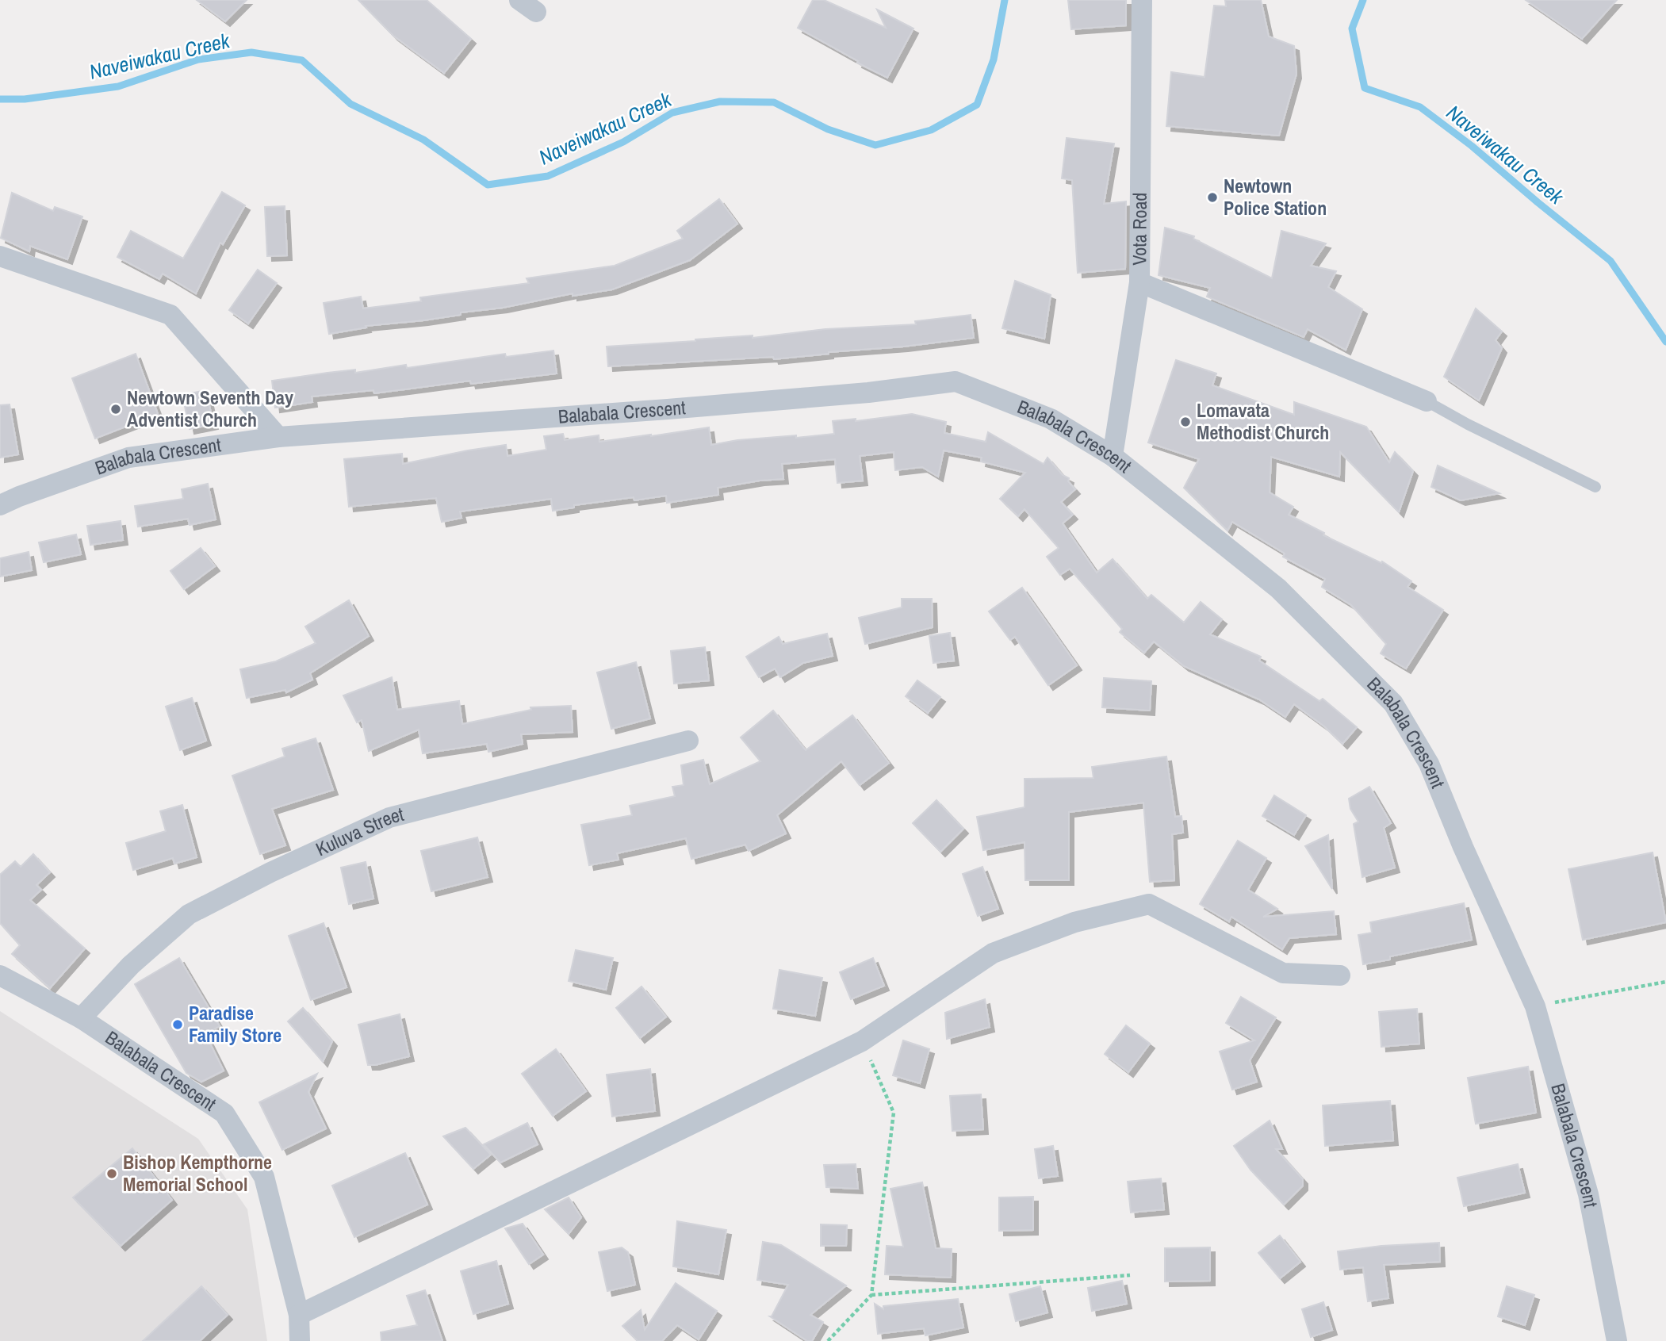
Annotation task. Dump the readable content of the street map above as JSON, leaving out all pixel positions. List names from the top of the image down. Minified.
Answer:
{"streets":{"street":["Vota Road","Balabala Crescent","Kuluva Street"]},"crossings":[["Vota Road","Balabala Crescent"],["Balabala Crescent","Kuluva Street"]],"water":["Naveiwakau Creek"],"places":["Newtown Police Station","Newtown Seventh Day Adventist Church","Lomavata Methodist Church","Paradise Family Store","Bishop Kempthorne Memorial School"]}
